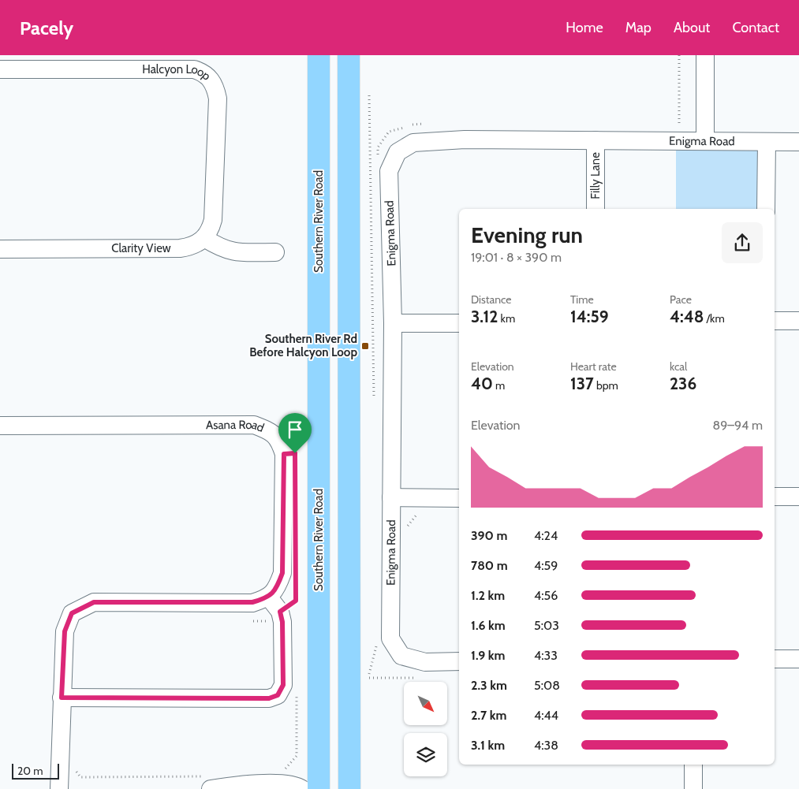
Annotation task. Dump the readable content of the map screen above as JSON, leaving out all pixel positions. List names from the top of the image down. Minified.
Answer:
{"streets":{"main road":["Southern River Road"],"street":["Halcyon Loop","Enigma Road","Filly Lane","Clarity View","Asana Road"]},"crossings":[["Halcyon Loop","Clarity View"],["Enigma Road","Filly Lane"]],"places":{"transit":["Southern River Rd Before Halcyon Loop"]},"scale_bar":"20 m","north":"bottom right","page":{"header":"Pacely","nav":["Home","Map","About","Contact"],"heading":["Evening run","19:01 · 8 × 390 m"],"stats":[["Distance","3.12 km"],["Time","14:59"],["Pace","4:48 /km"],["Elevation","40 m"],["Heart rate","137 bpm"],["kcal","236"]],"chart":["Elevation","89–94 m"],"list":[{"name":"390 m","note":"4:24"},{"name":"780 m","note":"4:59"},{"name":"1.2 km","note":"4:56"},{"name":"1.6 km","note":"5:03"},{"name":"1.9 km","note":"4:33"},{"name":"2.3 km","note":"5:08"},{"name":"2.7 km","note":"4:44"},{"name":"3.1 km","note":"4:38"}],"scale":"20 m"}}
